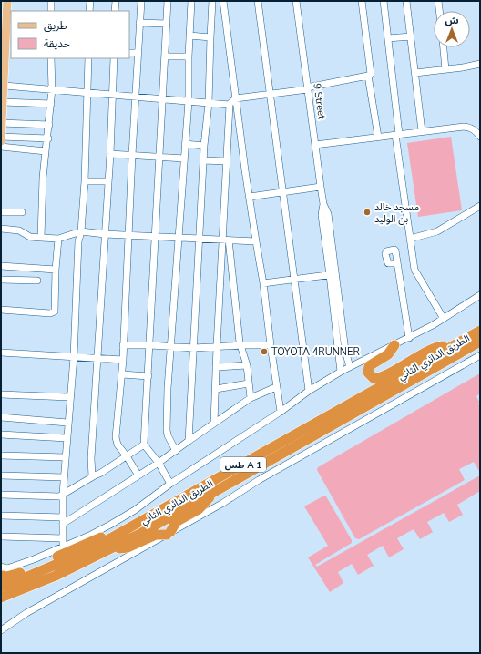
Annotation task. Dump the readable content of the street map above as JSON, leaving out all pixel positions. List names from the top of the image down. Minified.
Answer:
{"streets":{"highway":["الطريق الدائري الثاني","طس A 1"],"street":["9 Street"]},"places":["مسجد خالد بن الوليد","TOYOTA 4RUNNER"],"legend":["طريق","حديقة"],"north":"top"}
